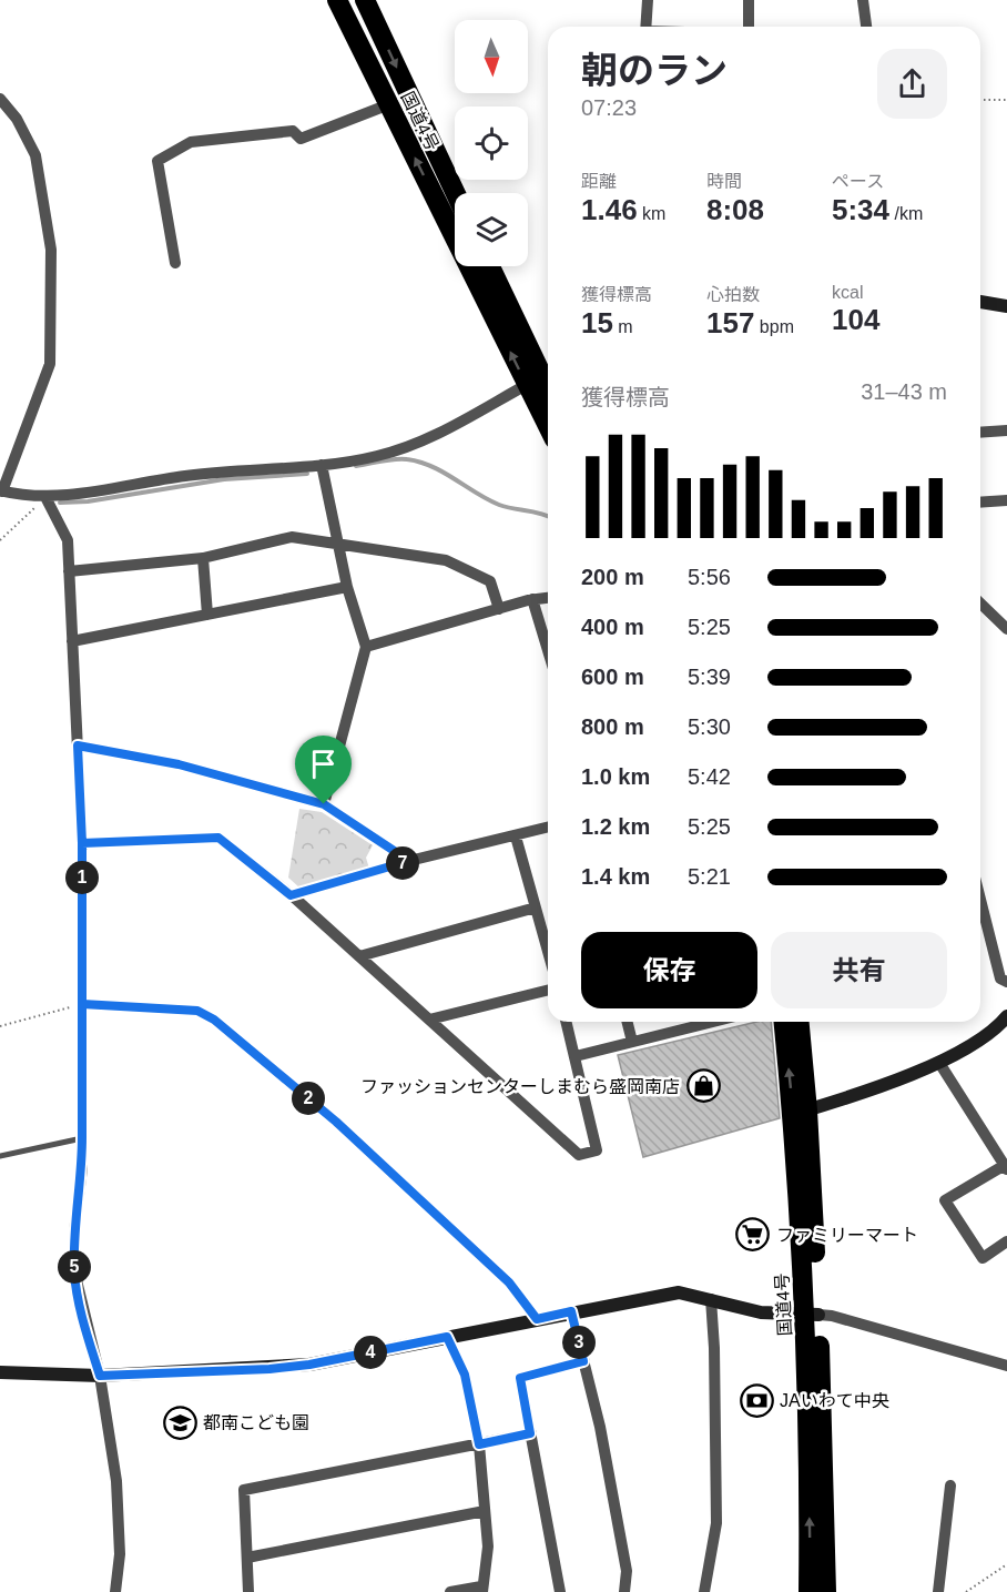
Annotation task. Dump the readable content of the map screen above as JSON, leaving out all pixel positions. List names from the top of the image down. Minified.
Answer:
{"streets":{"highway":["国道4号"]},"places":{"shop":["ファッションセンターしまむら盛岡南店"],"supermarket":["ファミリーマート"],"bank":["JAいわて中央"],"school or university":["都南こども園"]},"north":"bottom","page":{"heading":["朝のラン","07:23"],"stats":[["距離","1.46 km"],["時間","8:08"],["ペース","5:34 /km"],["獲得標高","15 m"],["心拍数","157 bpm"],["kcal","104"]],"chart":["獲得標高","31–43 m"],"list":[{"name":"200 m","note":"5:56"},{"name":"400 m","note":"5:25"},{"name":"600 m","note":"5:39"},{"name":"800 m","note":"5:30"},{"name":"1.0 km","note":"5:42"},{"name":"1.2 km","note":"5:25"},{"name":"1.4 km","note":"5:21"}],"pins":["7","1","2","5","3","4"],"buttons":["保存","共有"]}}
